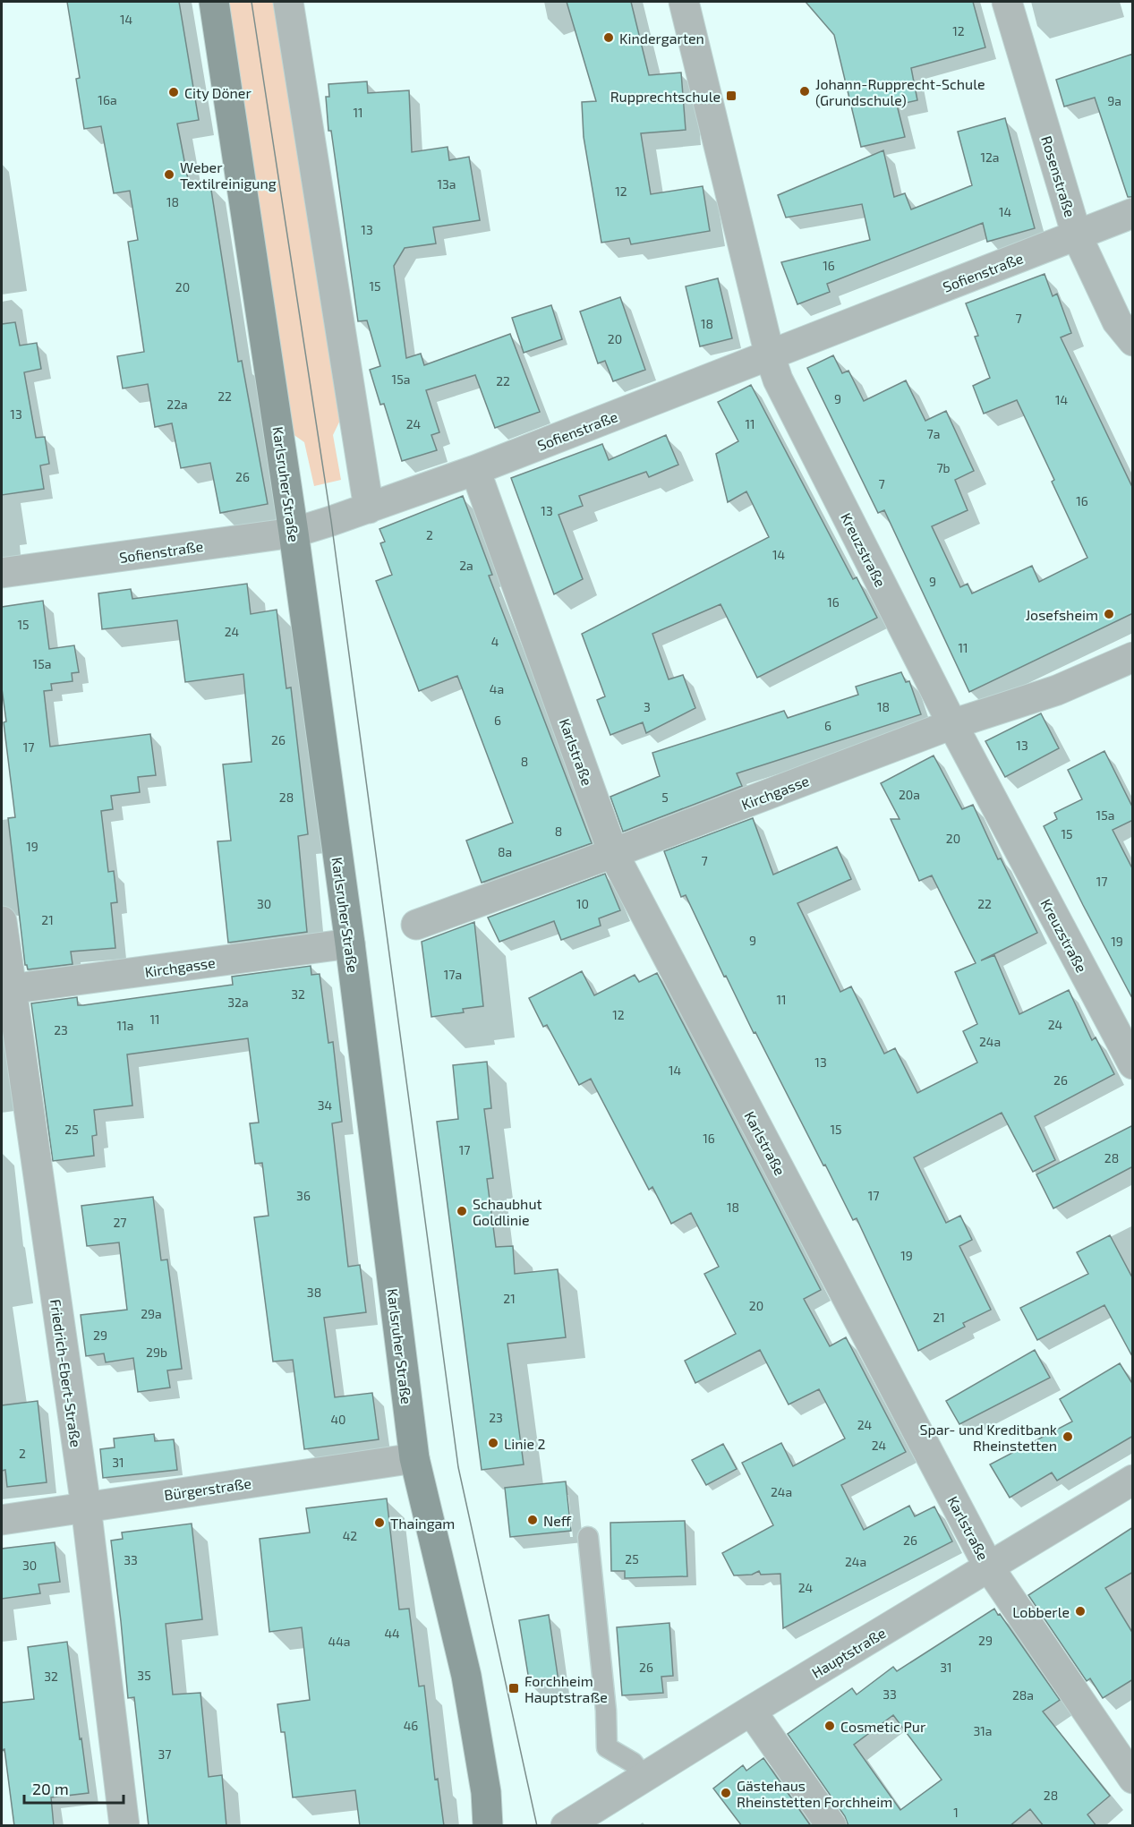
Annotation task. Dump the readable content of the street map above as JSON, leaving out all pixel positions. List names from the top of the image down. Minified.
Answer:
{"streets":{"street":["Rosenstraße","Sofienstraße","Karlsruher Straße","Kreuzstraße","Karlstraße","Kirchgasse","Friedrich-Ebert-Straße","Bürgerstraße","Hauptstraße"]},"crossings":[["Rosenstraße","Sofienstraße"],["Sofienstraße","Karlsruher Straße"],["Sofienstraße","Kreuzstraße"],["Sofienstraße","Karlstraße"],["Karlsruher Straße","Kirchgasse"],["Karlsruher Straße","Bürgerstraße"],["Kreuzstraße","Kirchgasse"],["Karlstraße","Kirchgasse"],["Karlstraße","Hauptstraße"],["Kirchgasse","Friedrich-Ebert-Straße"],["Friedrich-Ebert-Straße","Bürgerstraße"]],"places":{"other":["Kindergarten","Johann-Rupprecht-Schule (Grundschule)","City Döner","Weber Textilreinigung","Josefsheim","Schaubhut Goldlinie","Spar- und Kreditbank Rheinstetten","Linie 2","Neff","Thaingam","Lobberle","Cosmetic Pur","Gästehaus Rheinstetten Forchheim"],"transit":["Rupprechtschule","Forchheim Hauptstraße"]},"house_numbers":["14","12","16a","9a","11","12a","13a","12","18","14","13","16","15","20","7","18","20","15a","22","22","9","14","22a","13","24","11","7a","7b","26","7","16","13","2","14","2a","9","16","15","24","4","11","15a","4a","3","18","6","6","26","13","17","8","20a","28","5","15a","8","15","20","19","8a","7","17","30","10","22","21","9","19","17a","32","11","32a","12","11","24","11a","23","24a","13","14","26","34","25","15","16","17","28","36","17","18","27","19","38","21","20","29a","21","29","29b","23","40","24","24","2","31","24a","42","26","25","33","24a","30","24","44","29","44a","26","31","35","32","33","28a","46","31a","37","28","1"],"scale_bar":"20 m"}
